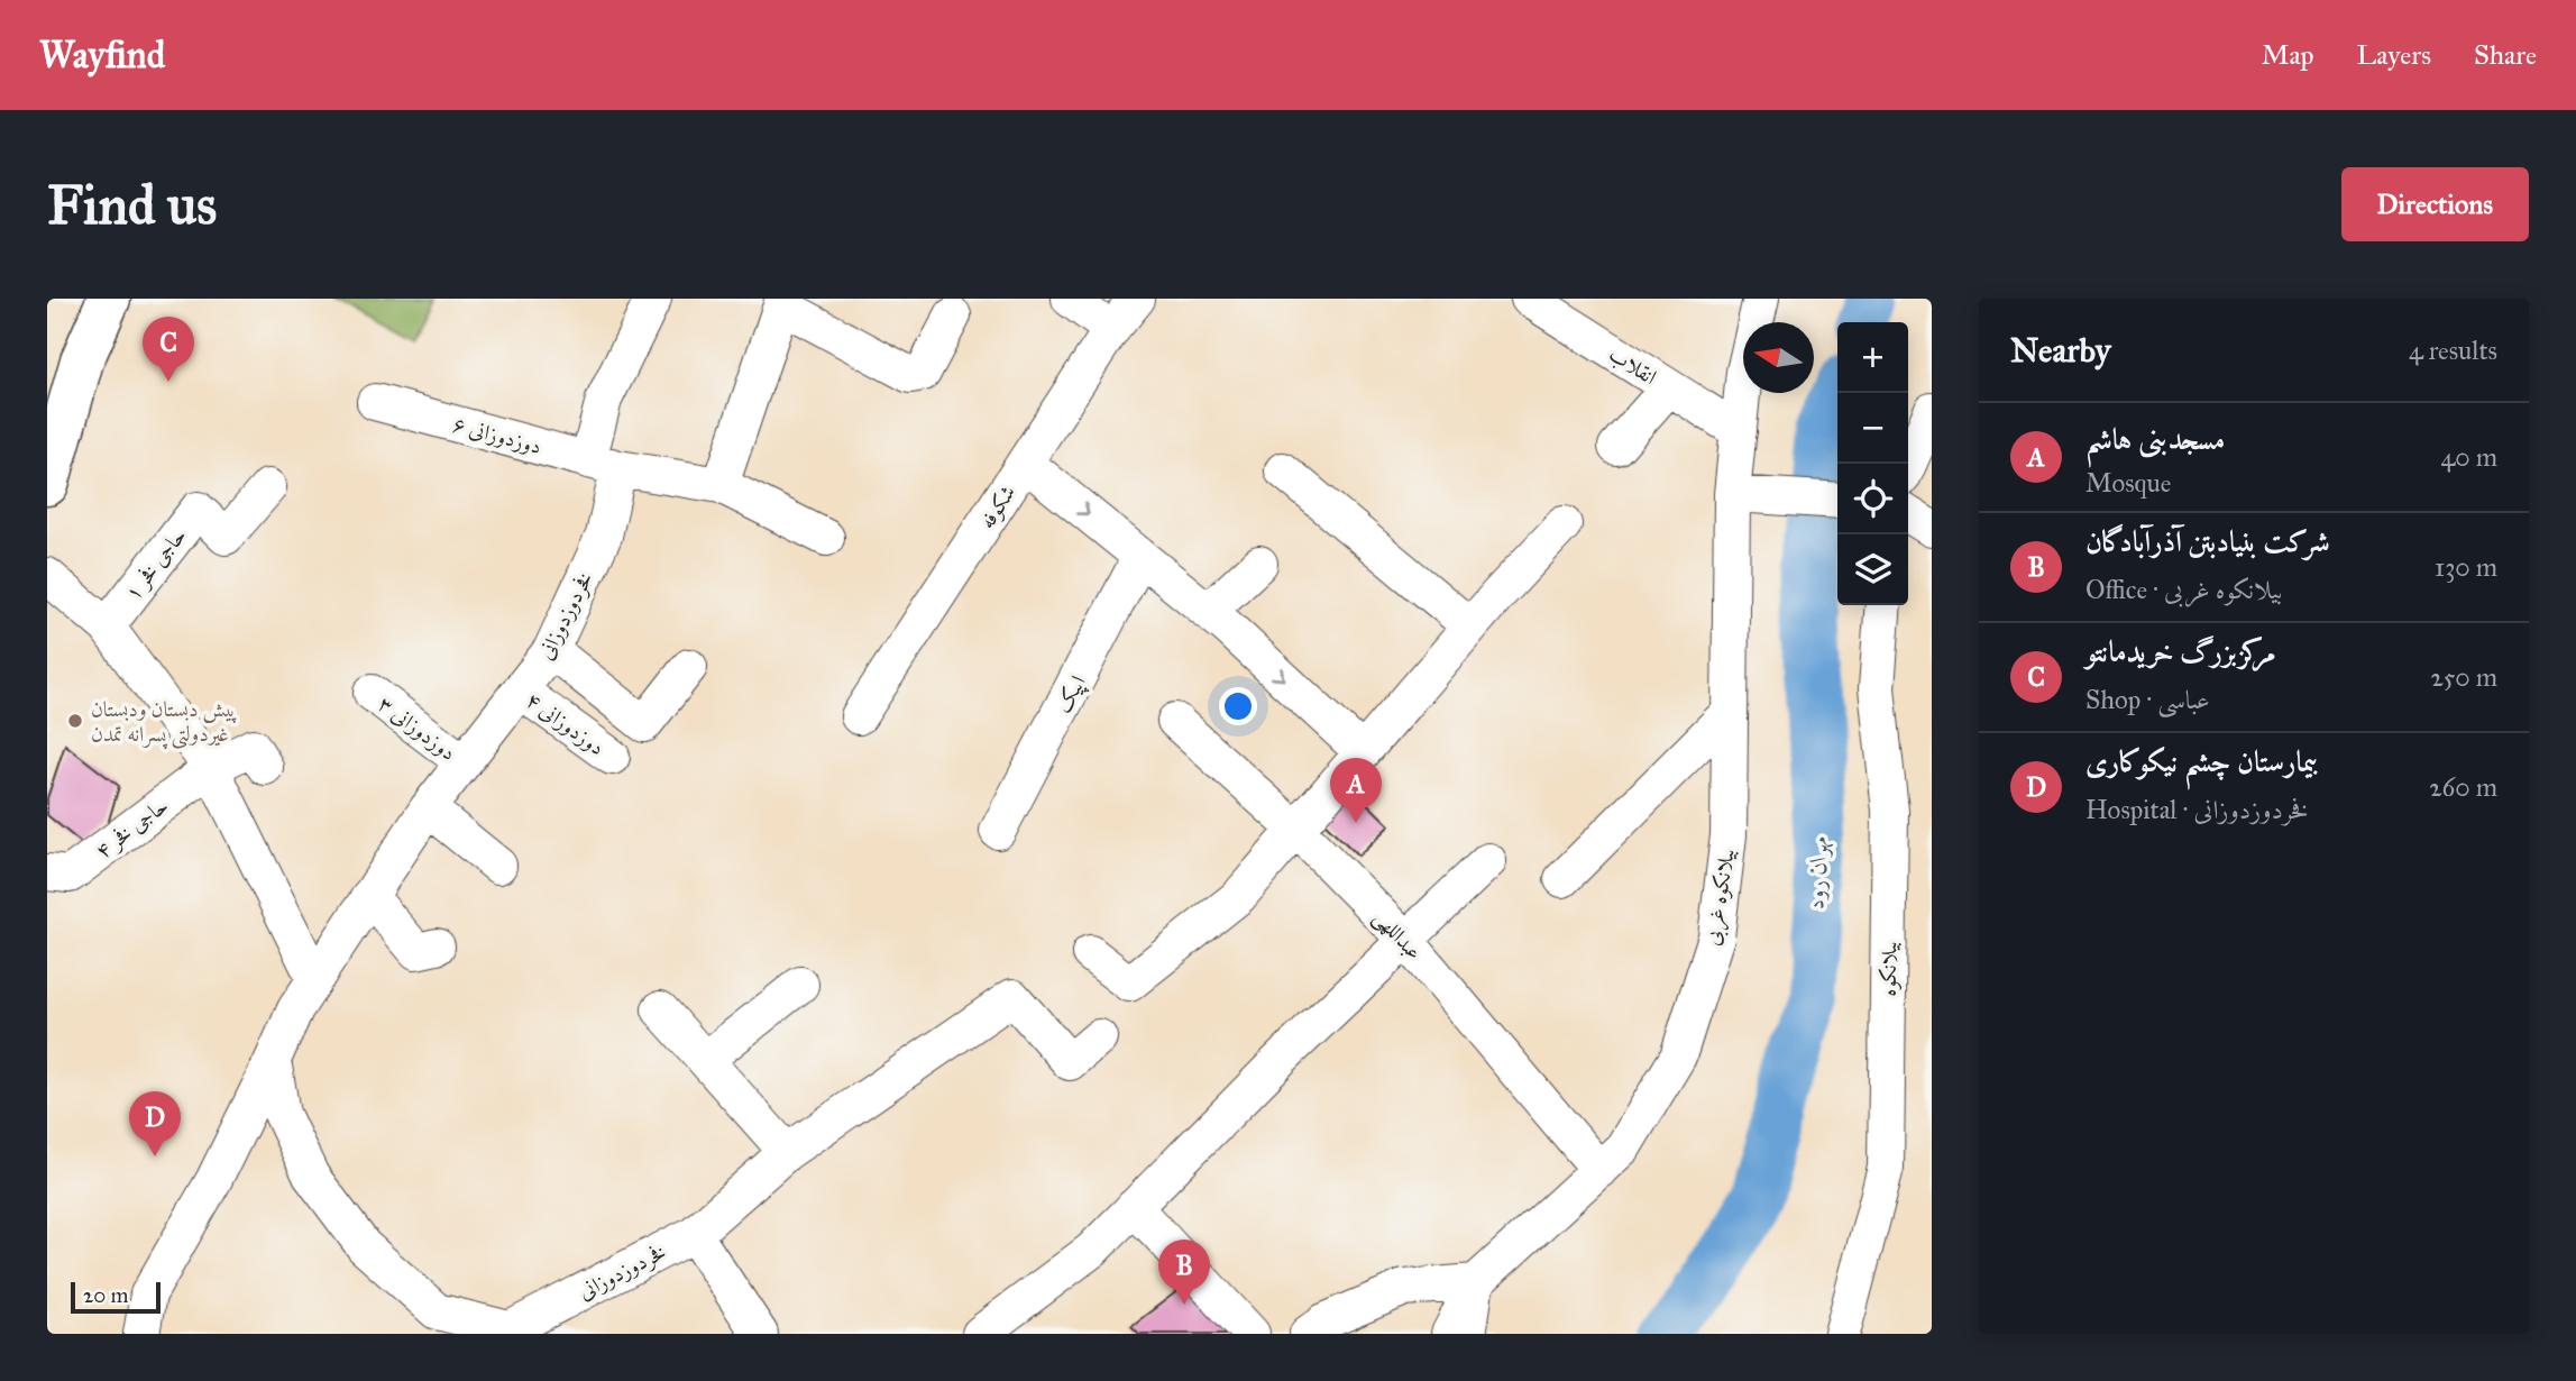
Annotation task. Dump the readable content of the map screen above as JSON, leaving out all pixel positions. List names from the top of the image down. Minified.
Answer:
{"streets":{"street":["انقلاب","دوزدوزانی ۶","شکوفه","حاجی فخر ۱","فخردوزدوزانی","اپیک","دوزدوزانی ۴","دوزدوزانی ۳","حاجی فخر ۴","بیلانکوه غربی","عبداللهی","بیلانکوه"]},"crossings":[["انقلاب","بیلانکوه غربی"],["دوزدوزانی ۶","فخردوزدوزانی"],["فخردوزدوزانی","دوزدوزانی ۴"],["فخردوزدوزانی","دوزدوزانی ۳"],["بیلانکوه غربی","عبداللهی"]],"water":["مهران رود"],"places":["پیش دبستان ودبستان غیردولتی پسرانه تمدن"],"scale_bar":"20 m","north":"left","page":{"header":"Wayfind","nav":["Map","Layers","Share"],"buttons":"Directions","title":"Find us","heading":["Nearby","4 results"],"pins":["C","A","D","B"],"map_buttons":["+","−"],"list":[{"mark":"A","name":"مسجدبنی هاشم","note":"Mosque","value":"40 m"},{"mark":"B","name":"شرکت بنیادبتن آذرآبادگان","note":"Office · بیلانکوه غربی","value":"130 m"},{"mark":"C","name":"مرکزبزرگ خریدمانتو","note":"Shop · عباسى","value":"250 m"},{"mark":"D","name":"بیمارستان چشم نیکوکاری","note":"Hospital · فخردوزدوزانی","value":"260 m"}],"scale":"20 m"}}
